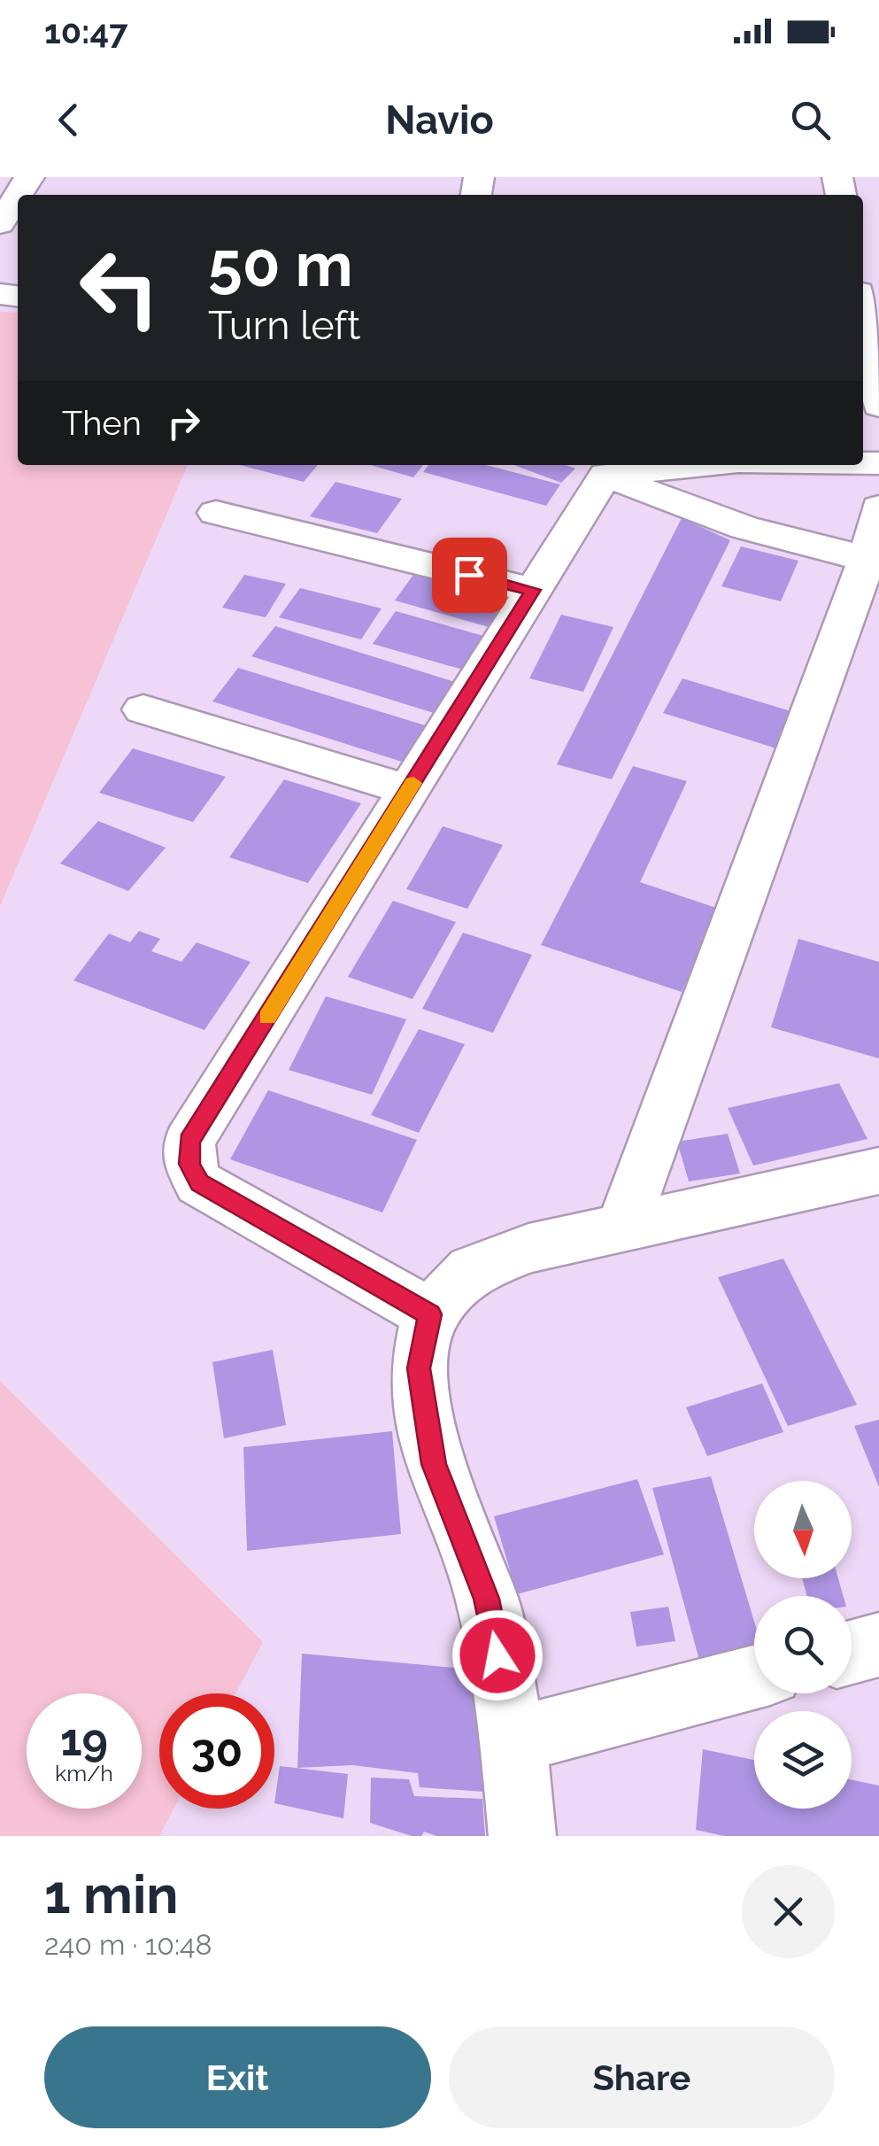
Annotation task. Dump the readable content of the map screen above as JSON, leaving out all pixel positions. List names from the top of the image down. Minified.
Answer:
{"north":"bottom","page":{"status":"10:47","header":"Navio","turn":["50 m","Turn left"],"then":"Then","speed":"19 km/h","limit":"30","heading":["1 min","240 m · 10:48"],"buttons":["Exit","Share"]}}
